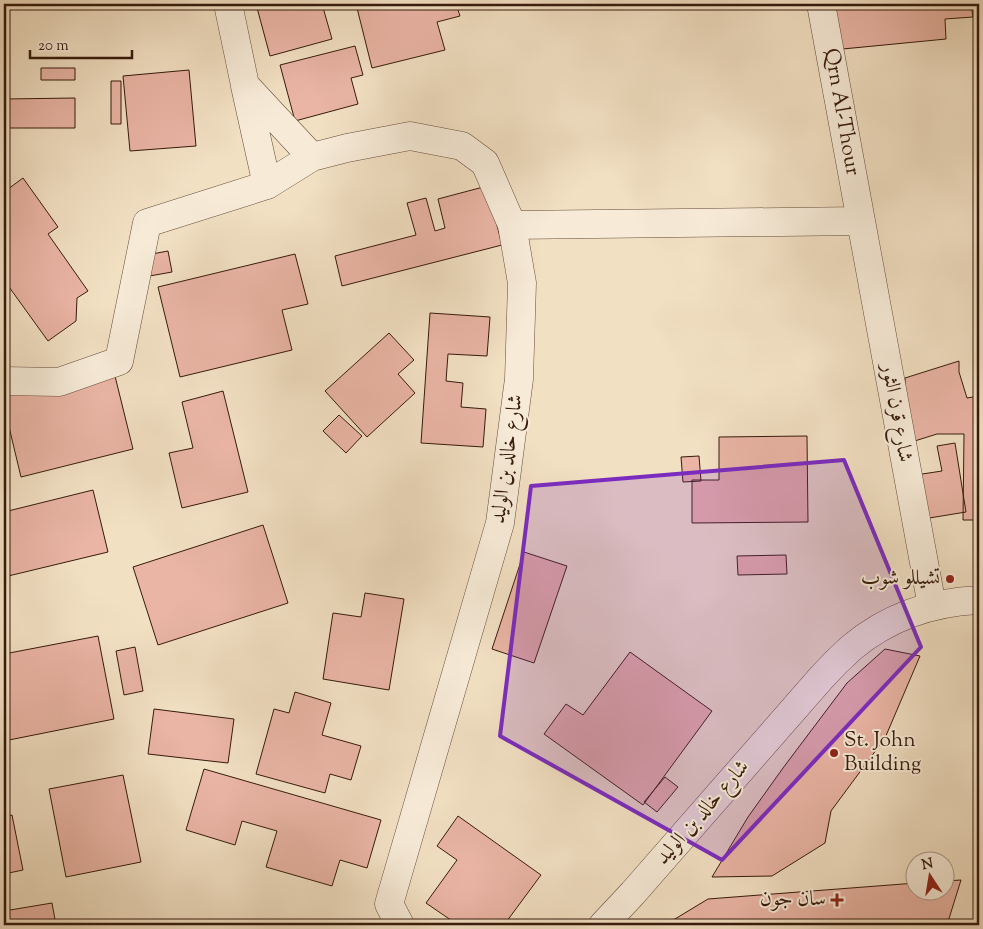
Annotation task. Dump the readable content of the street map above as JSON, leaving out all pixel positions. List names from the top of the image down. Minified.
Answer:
{"streets":{"street":["Qrn Al-Thour","شارع قرن الثور","شارع خالد بن الوليد"]},"crossings":[["Qrn Al-Thour","شارع قرن الثور"],["شارع قرن الثور","شارع خالد بن الوليد"]],"places":{"other":["تشيللو شوب","St. John Building"],"health":["سان جون"]},"scale_bar":"20 m","north":"top"}
